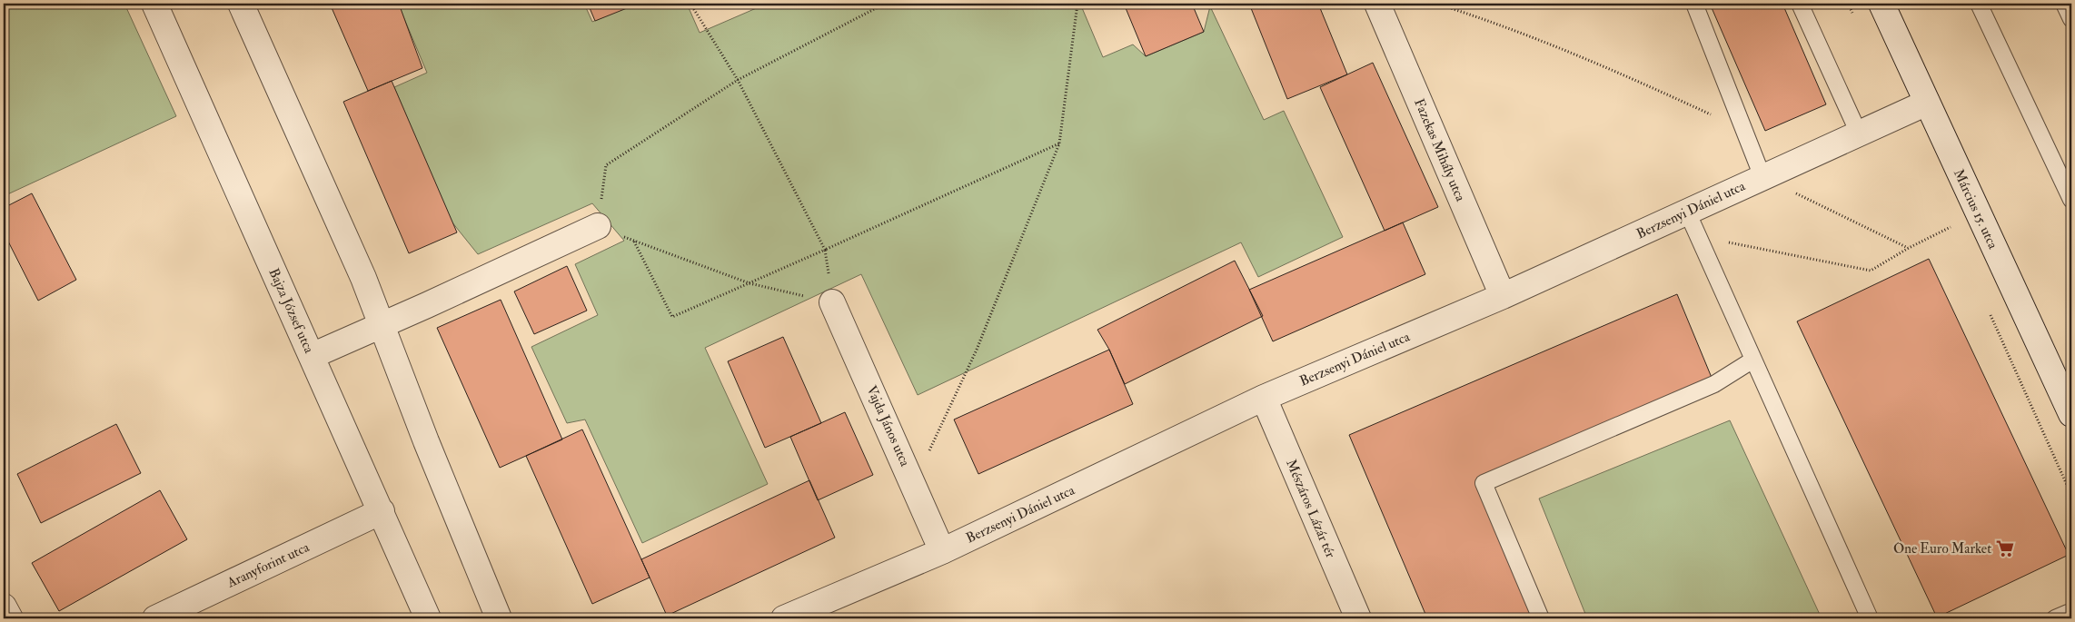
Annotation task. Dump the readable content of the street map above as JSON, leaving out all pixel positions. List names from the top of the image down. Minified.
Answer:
{"streets":{"street":["Fazekas Mihály utca","Március 15. utca","Berzsenyi Dániel utca","Bajza József utca","Vajda János utca","Mészáros Lázár tér","Aranyforint utca"]},"crossings":[["Fazekas Mihály utca","Berzsenyi Dániel utca"],["Március 15. utca","Berzsenyi Dániel utca"],["Berzsenyi Dániel utca","Vajda János utca"],["Berzsenyi Dániel utca","Mészáros Lázár tér"],["Bajza József utca","Aranyforint utca"]],"places":{"supermarket":["One Euro Market"]}}
